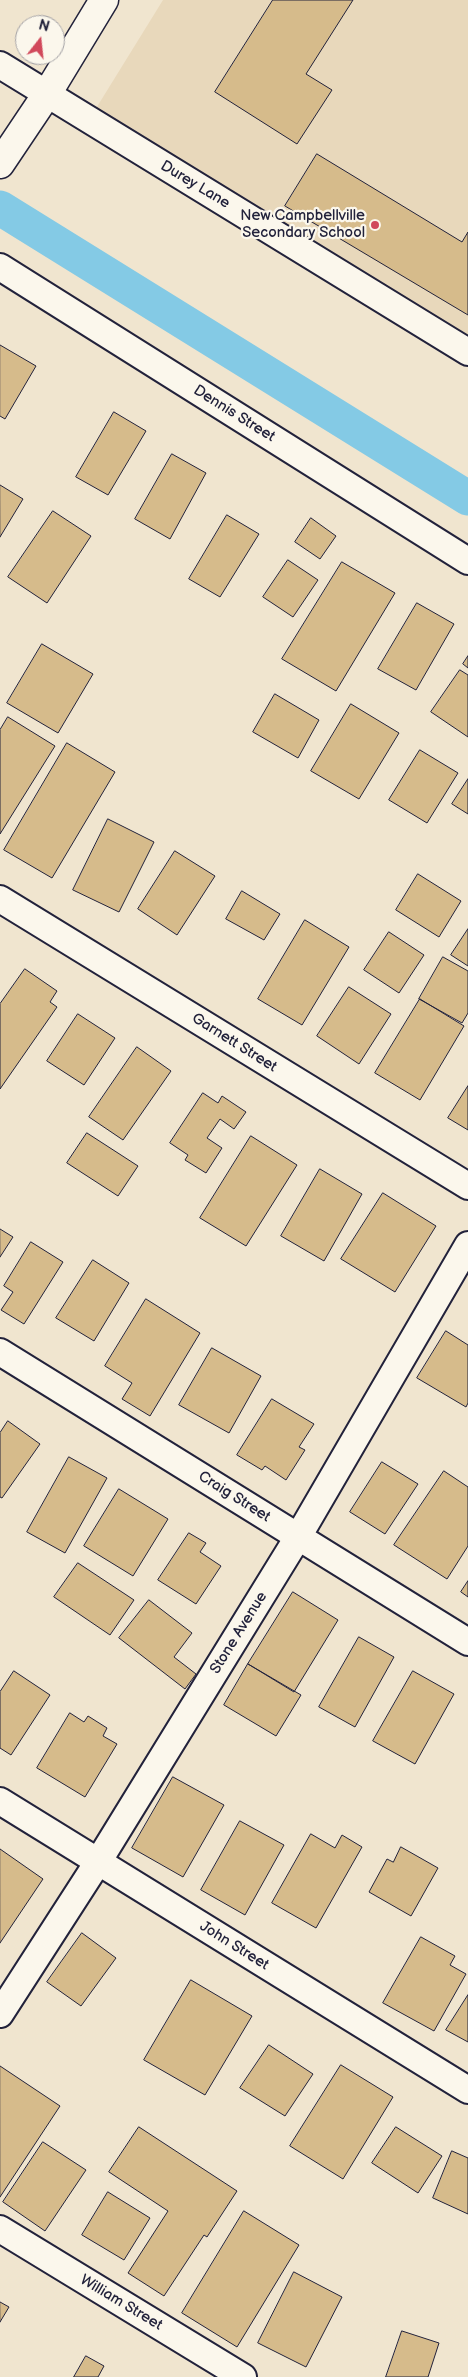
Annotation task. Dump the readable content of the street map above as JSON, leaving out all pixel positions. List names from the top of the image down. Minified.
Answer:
{"streets":{"street":["Durey Lane","Dennis Street","Garnett Street","Craig Street","Stone Avenue","John Street","William Street"]},"crossings":[["Craig Street","Stone Avenue"],["Stone Avenue","John Street"]],"places":["New Campbellville Secondary School"],"north":"top"}
